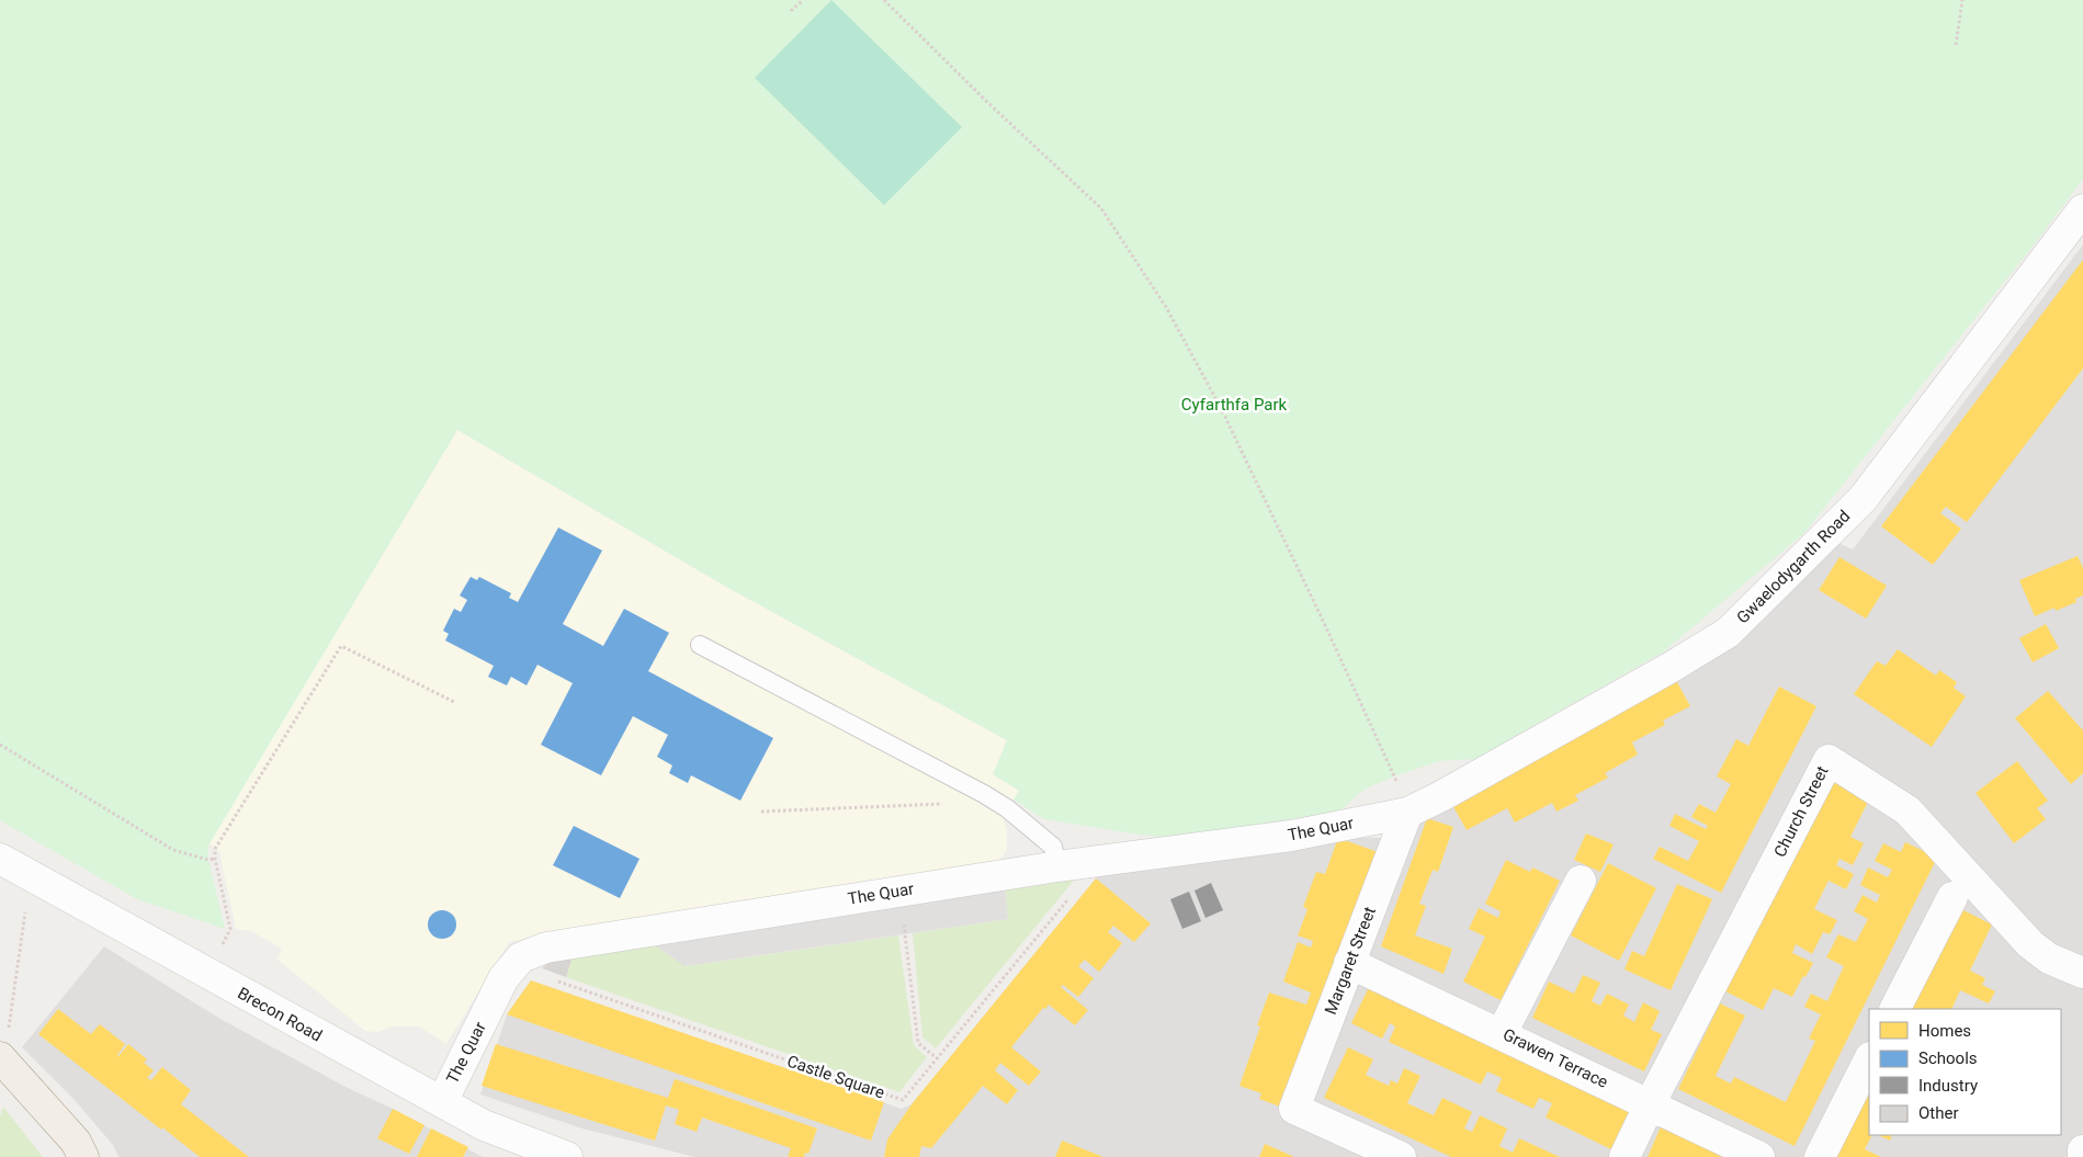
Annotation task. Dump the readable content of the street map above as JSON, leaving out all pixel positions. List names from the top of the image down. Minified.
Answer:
{"streets":{"street":["Gwaelodygarth Road","Church Street","The Quar","Margaret Street","Brecon Road","Grawen Terrace"],"path":["Castle Square"]},"crossings":[["Gwaelodygarth Road","The Quar"],["Gwaelodygarth Road","Margaret Street"],["Church Street","Grawen Terrace"],["The Quar","Margaret Street"],["The Quar","Brecon Road"],["The Quar","Castle Square"],["Margaret Street","Grawen Terrace"]],"parks":["Cyfarthfa Park"],"legend":["Homes","Schools","Industry","Other"]}
